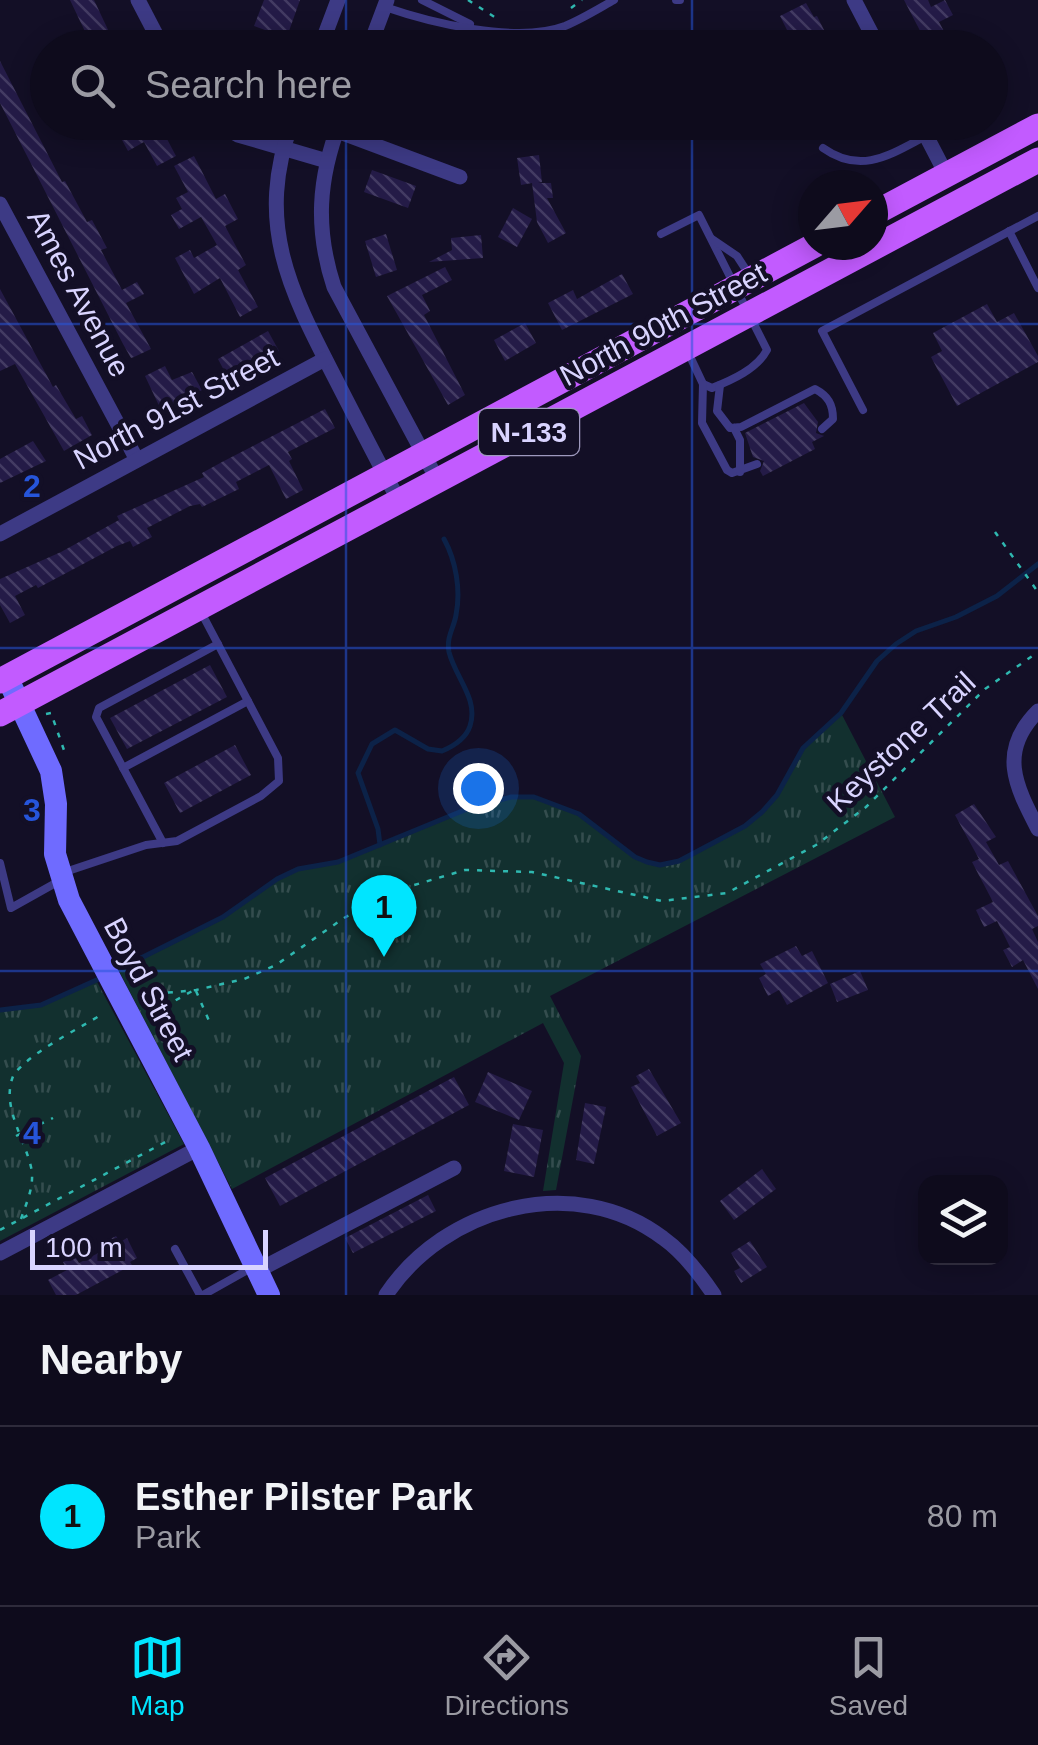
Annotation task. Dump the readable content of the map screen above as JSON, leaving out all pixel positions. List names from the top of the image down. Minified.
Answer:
{"streets":{"main road":["North 90th Street","N-133"],"street":["Ames Avenue","North 91st Street","Boyd Street"],"path":["Keystone Trail"]},"crossings":[["Ames Avenue","North 91st Street"],["North 90th Street","Boyd Street"],["Keystone Trail","Boyd Street"]],"scale_bar":"100 m","north":"top right","page":{"search":"Search here","pins":"1","scale":"100 m","heading":"Nearby","list":[{"mark":"1","name":"Esther Pilster Park","note":"Park","value":"80 m"}],"nav":["Map","Directions","Saved"]},"grid":{"rows":["2","3","4"]}}
